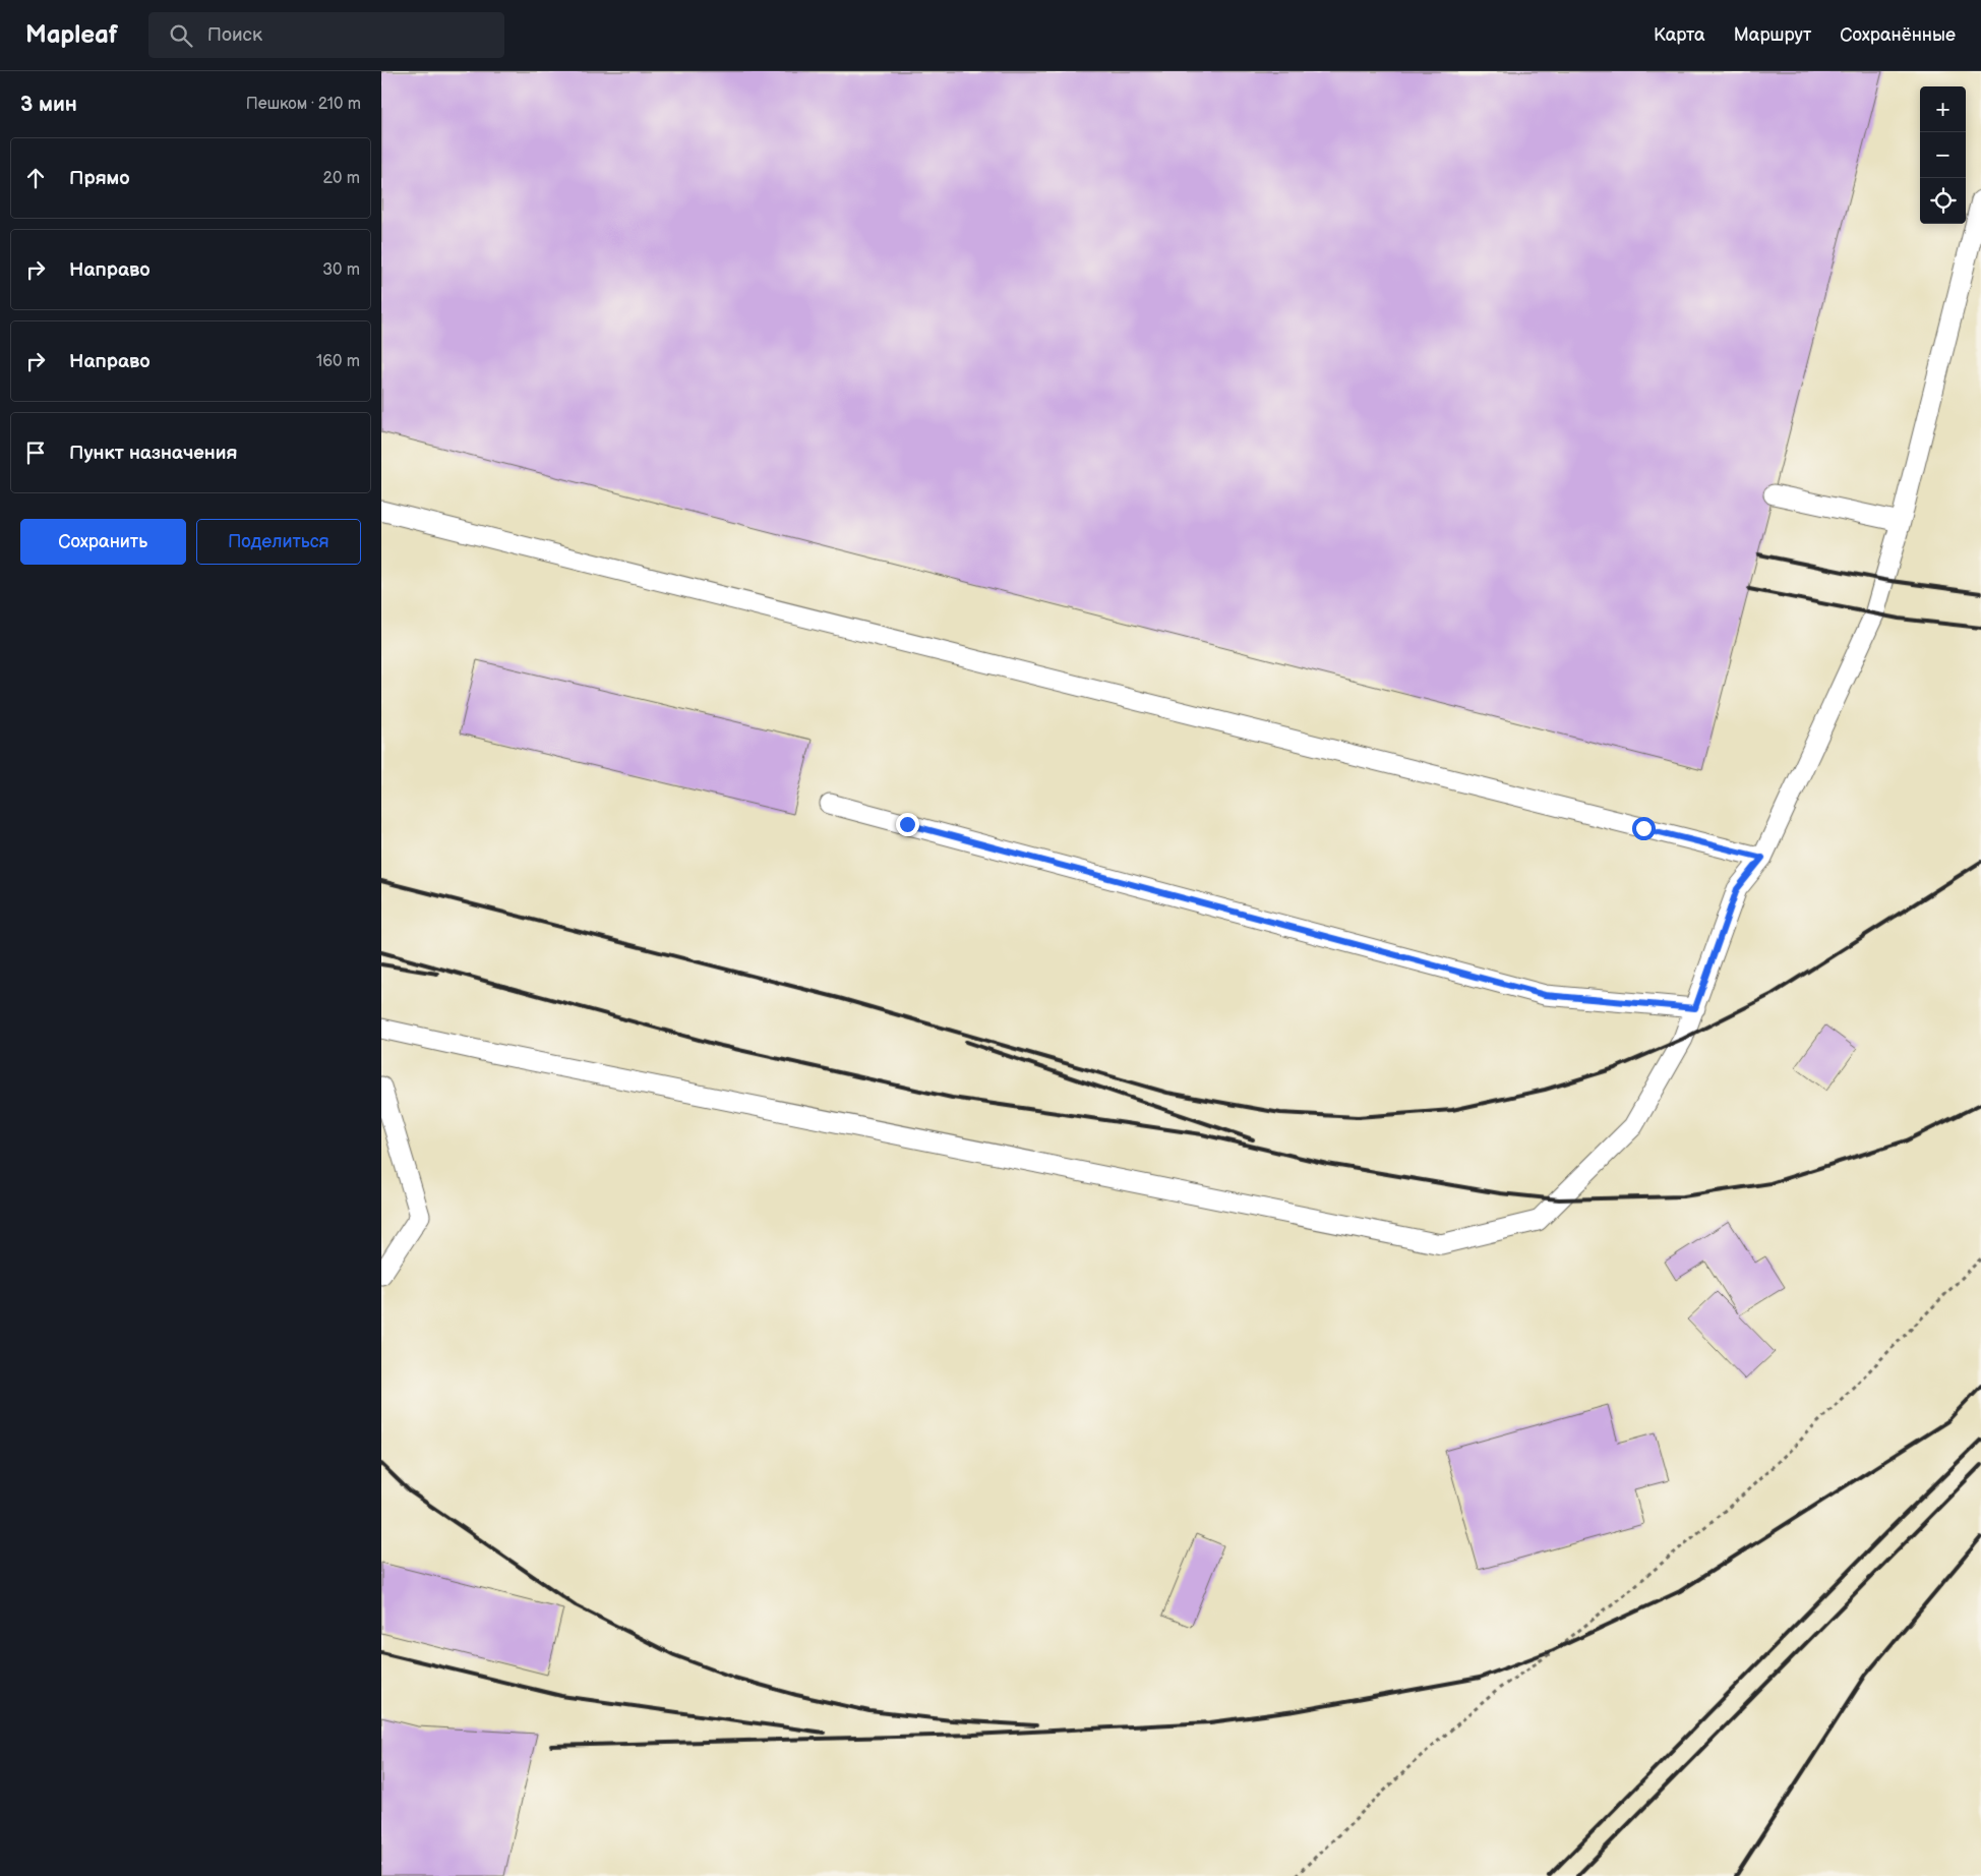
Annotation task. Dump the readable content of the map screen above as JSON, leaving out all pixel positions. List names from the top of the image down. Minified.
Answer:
{"page":{"header":"Mapleaf","search":"Поиск","nav":["Карта","Маршрут","Сохранённые"],"heading":["3 мин","Пешком · 210 m"],"map_buttons":["+","−"],"list":[["Прямо","20 m"],["Направо","30 m"],["Направо","160 m"],"Пункт назначения"],"buttons":["Сохранить","Поделиться"]}}
